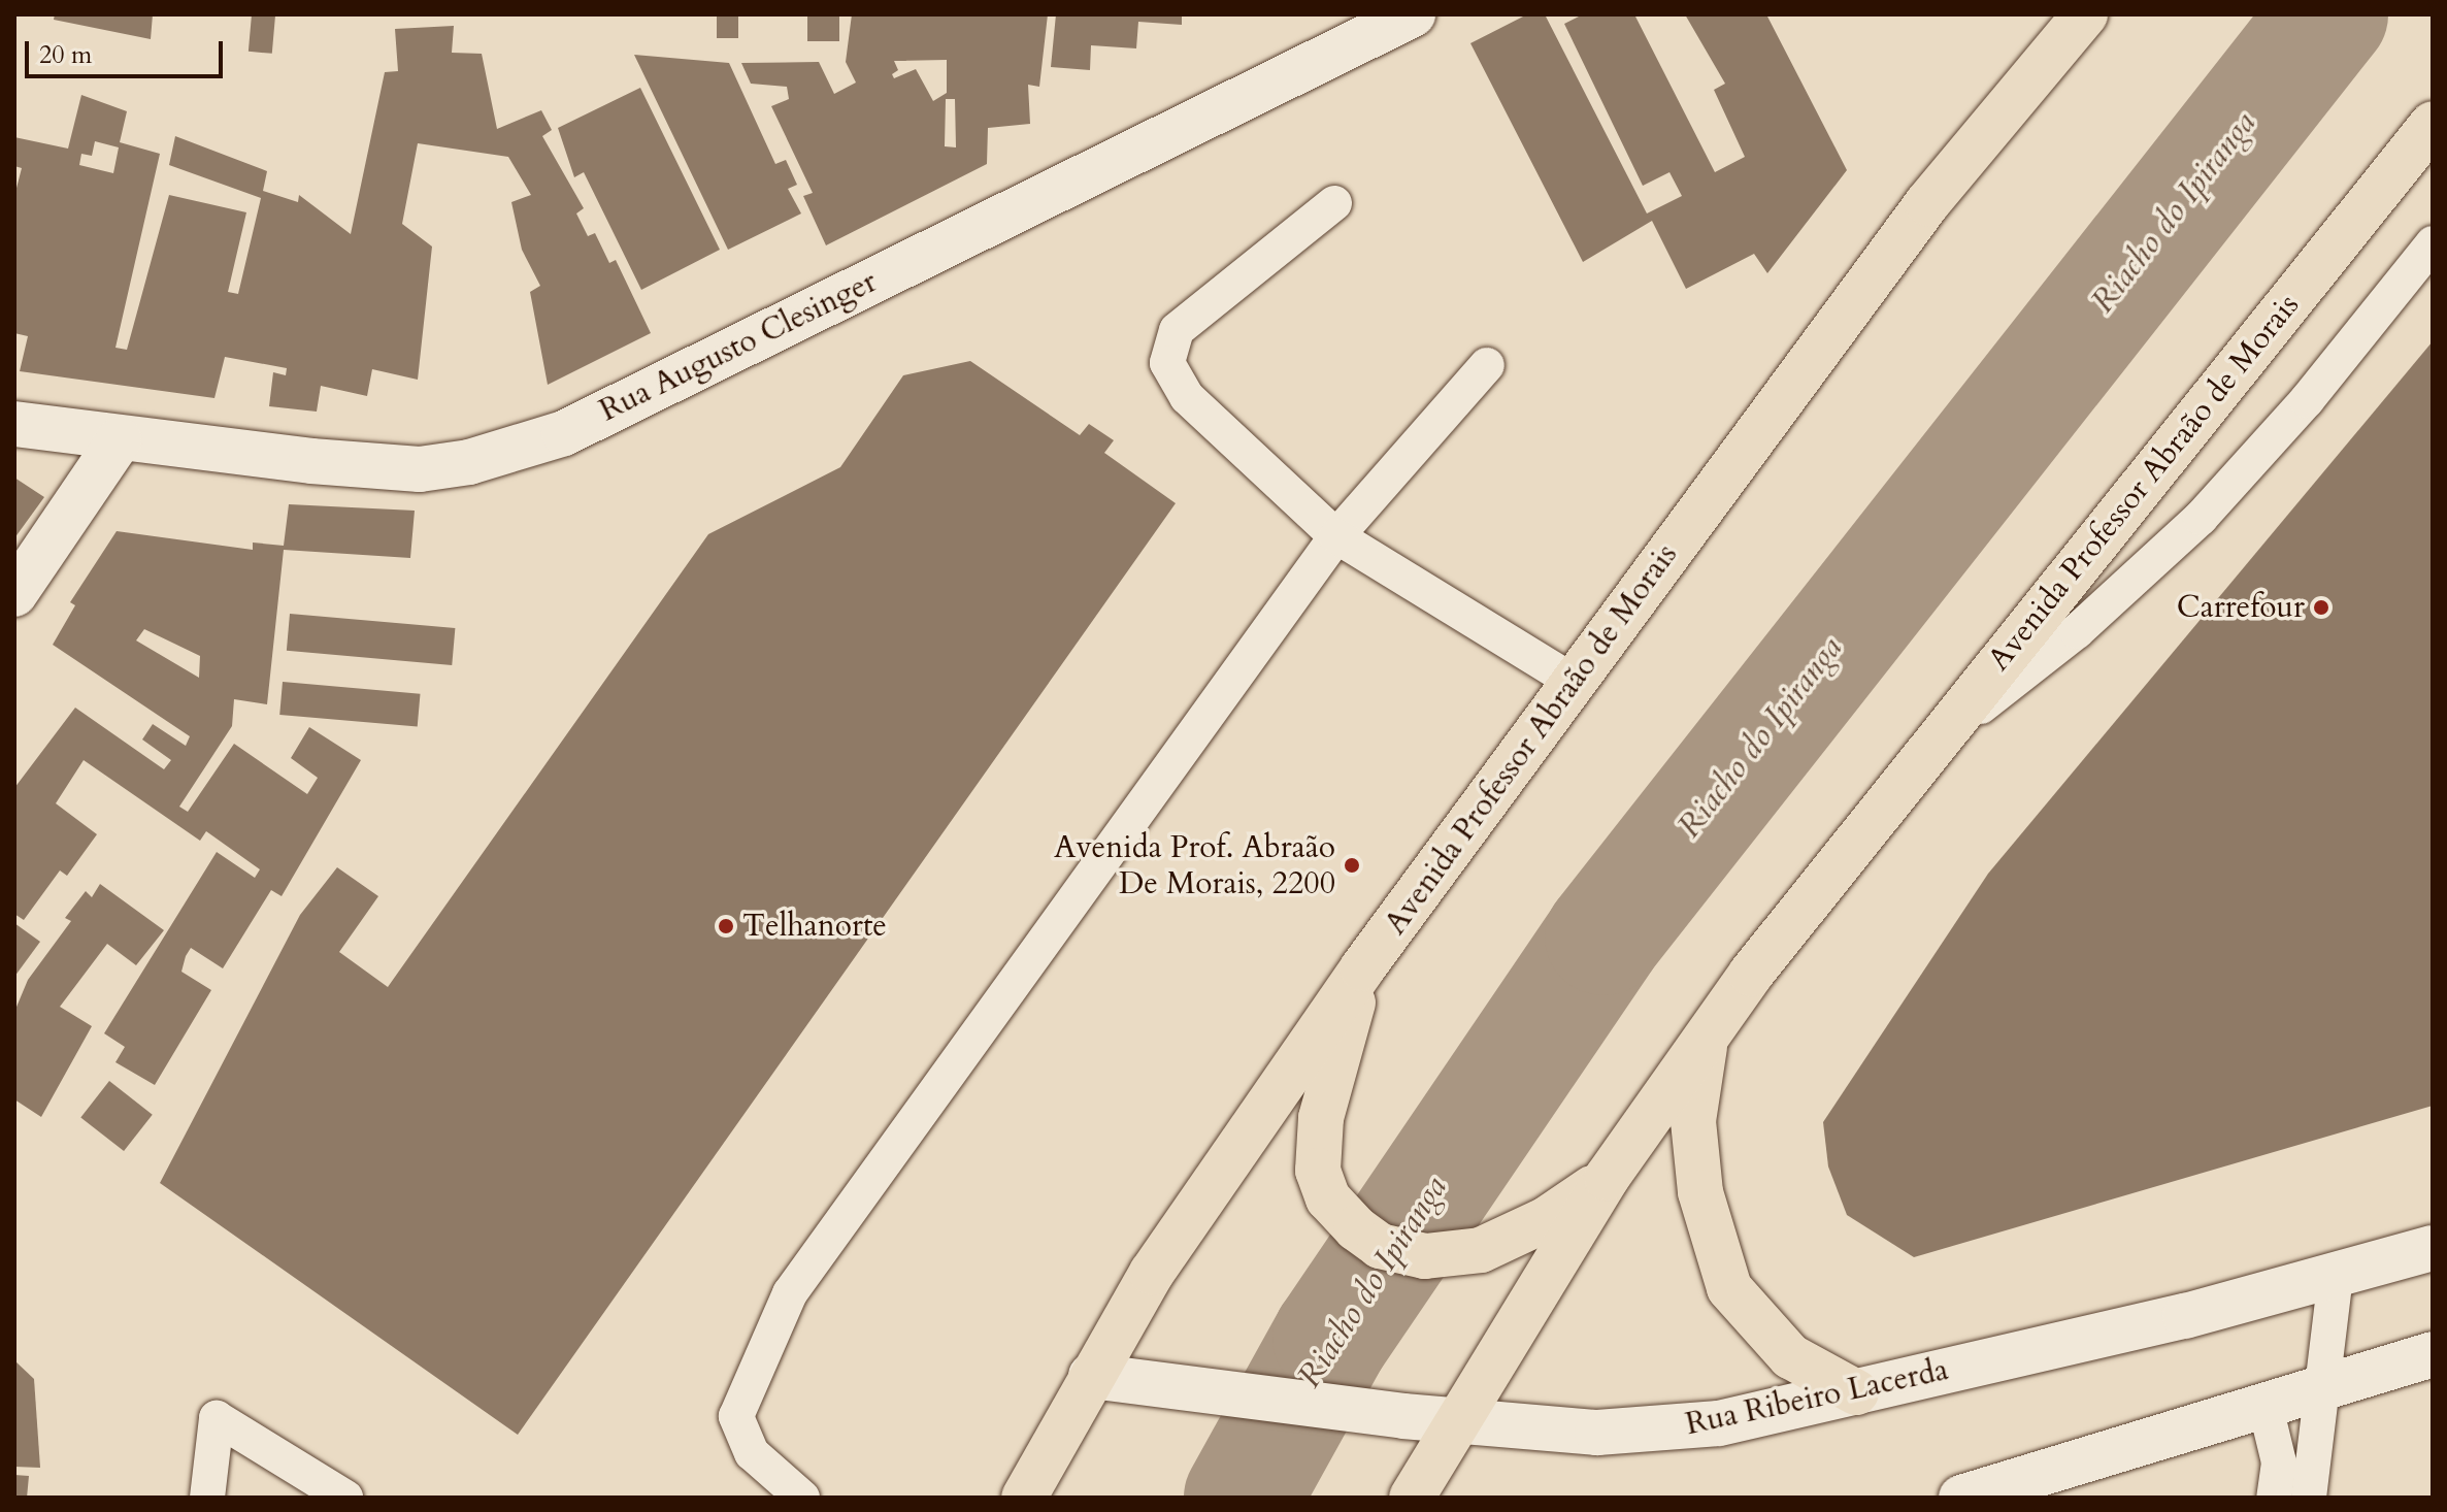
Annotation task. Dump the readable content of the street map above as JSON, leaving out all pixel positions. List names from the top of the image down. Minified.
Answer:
{"streets":{"main road":["Avenida Professor Abraão de Morais"],"street":["Rua Augusto Clesinger","Rua Ribeiro Lacerda"]},"crossings":[["Avenida Professor Abraão de Morais","Rua Ribeiro Lacerda"]],"water":["Riacho do Ipiranga"],"places":["Carrefour","Avenida Prof. Abraão De Morais, 2200","Telhanorte"],"scale_bar":"20 m"}
